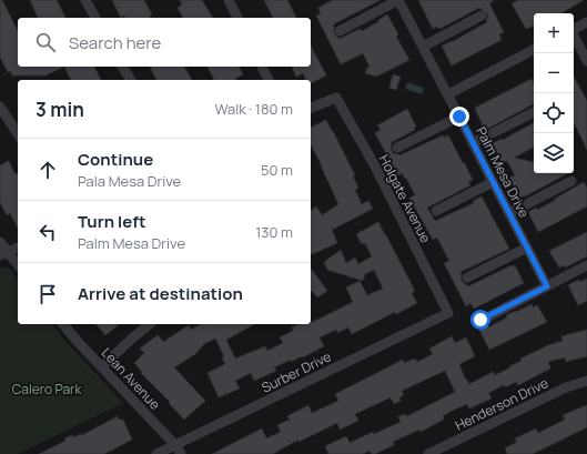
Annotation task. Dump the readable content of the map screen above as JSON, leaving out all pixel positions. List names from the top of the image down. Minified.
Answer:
{"streets":{"street":["Palm Mesa Drive","Holgate Avenue","Surber Drive","Lean Avenue","Henderson Drive"]},"crossings":[["Holgate Avenue","Surber Drive"],["Surber Drive","Lean Avenue"]],"parks":["Calero Park"],"page":{"map_buttons":["+","−"],"search":"Search here","heading":["3 min","Walk · 180 m"],"list":[["Continue","Pala Mesa Drive","50 m"],["Turn left","Palm Mesa Drive","130 m"],"Arrive at destination"]}}
